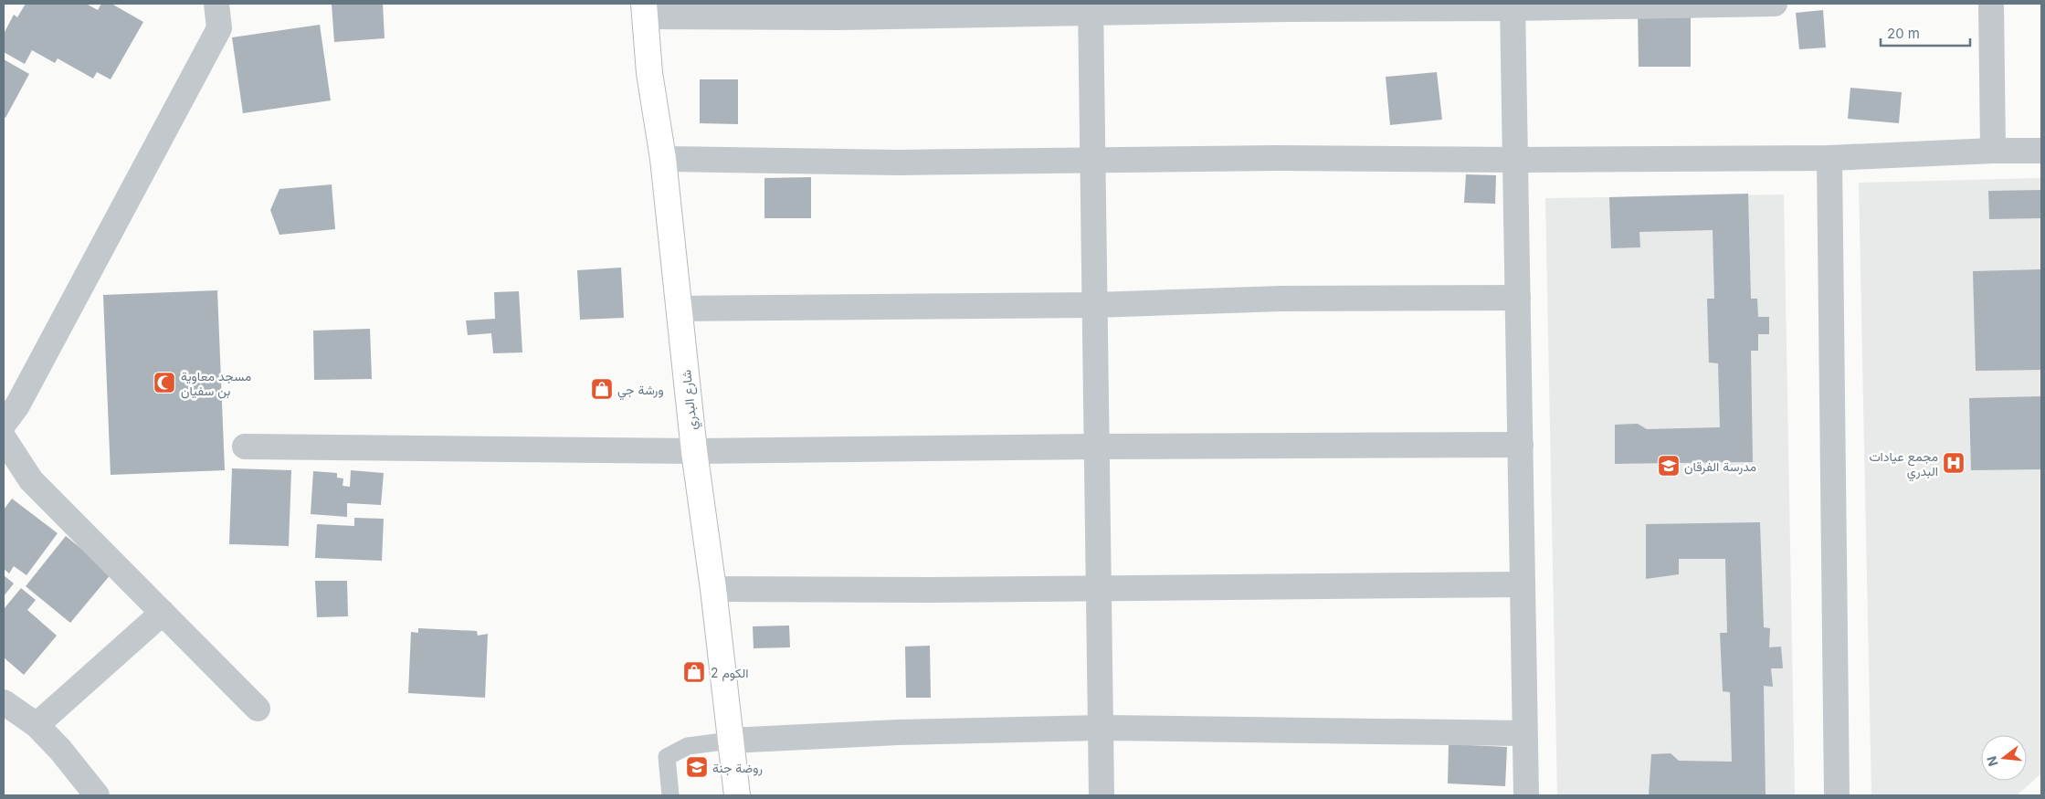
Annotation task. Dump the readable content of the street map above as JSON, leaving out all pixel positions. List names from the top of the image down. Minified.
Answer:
{"streets":{"street":["شارع البدري"]},"places":{"mosque":["مسجد معاوية بن سفيان"],"shop":["ورشة جي","الكوم 2"],"hospital":["مجمع عيادات البدري"],"school or university":["مدرسة الفرقان","روضة جنة"]},"scale_bar":"20 m","north":"left"}
